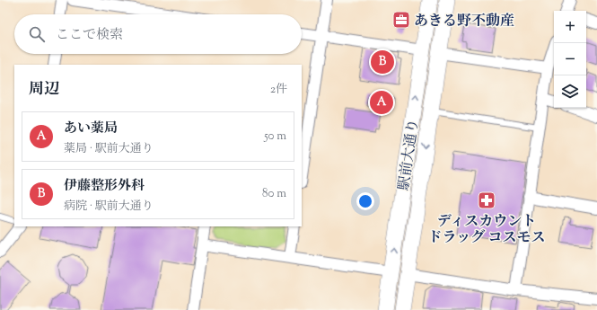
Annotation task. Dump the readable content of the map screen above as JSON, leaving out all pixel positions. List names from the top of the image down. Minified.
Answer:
{"streets":{"street":["駅前大通り"]},"places":{"office":["あきる野不動産"],"pharmacy":["ディスカウント ドラッグ コスモス"]},"page":{"map_buttons":["+","−"],"search":"ここで検索","pins":["B","A"],"heading":["周辺","2件"],"list":[{"mark":"A","name":"あい薬局","note":"薬局 · 駅前大通り","value":"50 m"},{"mark":"B","name":"伊藤整形外科","note":"病院 · 駅前大通り","value":"80 m"}]}}
